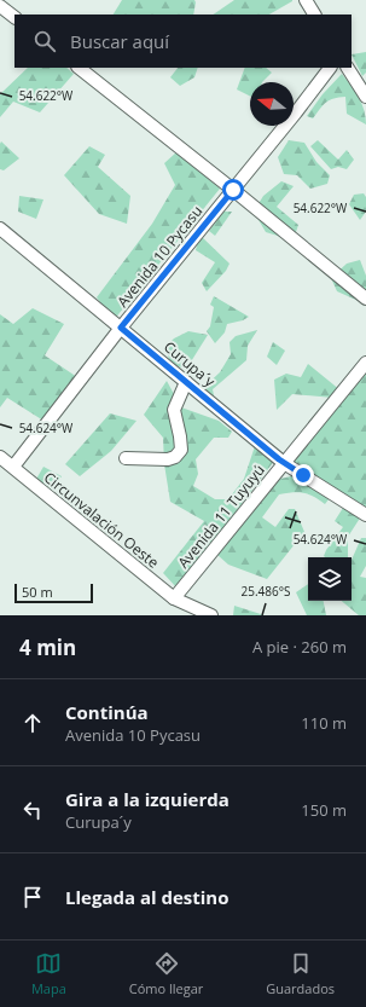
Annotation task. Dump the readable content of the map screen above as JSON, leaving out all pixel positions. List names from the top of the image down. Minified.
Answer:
{"streets":{"street":["Avenida 10 Pycasu","Curupa´y","Avenida 11 Tuyuyú","Circunvalación Oeste"]},"crossings":[["Avenida 10 Pycasu","Curupa´y"],["Avenida 10 Pycasu","Circunvalación Oeste"],["Curupa´y","Avenida 11 Tuyuyú"],["Avenida 11 Tuyuyú","Circunvalación Oeste"]],"scale_bar":"50 m","north":"left","page":{"search":"Buscar aquí","scale":"50 m","heading":["4 min","A pie · 260 m"],"list":[["Continúa","Avenida 10 Pycasu","110 m"],["Gira a la izquierda","Curupa´y","150 m"],"Llegada al destino"],"nav":["Mapa","Cómo llegar","Guardados"]},"coordinates":["54.622°W","54.624°W","25.486°S"]}
